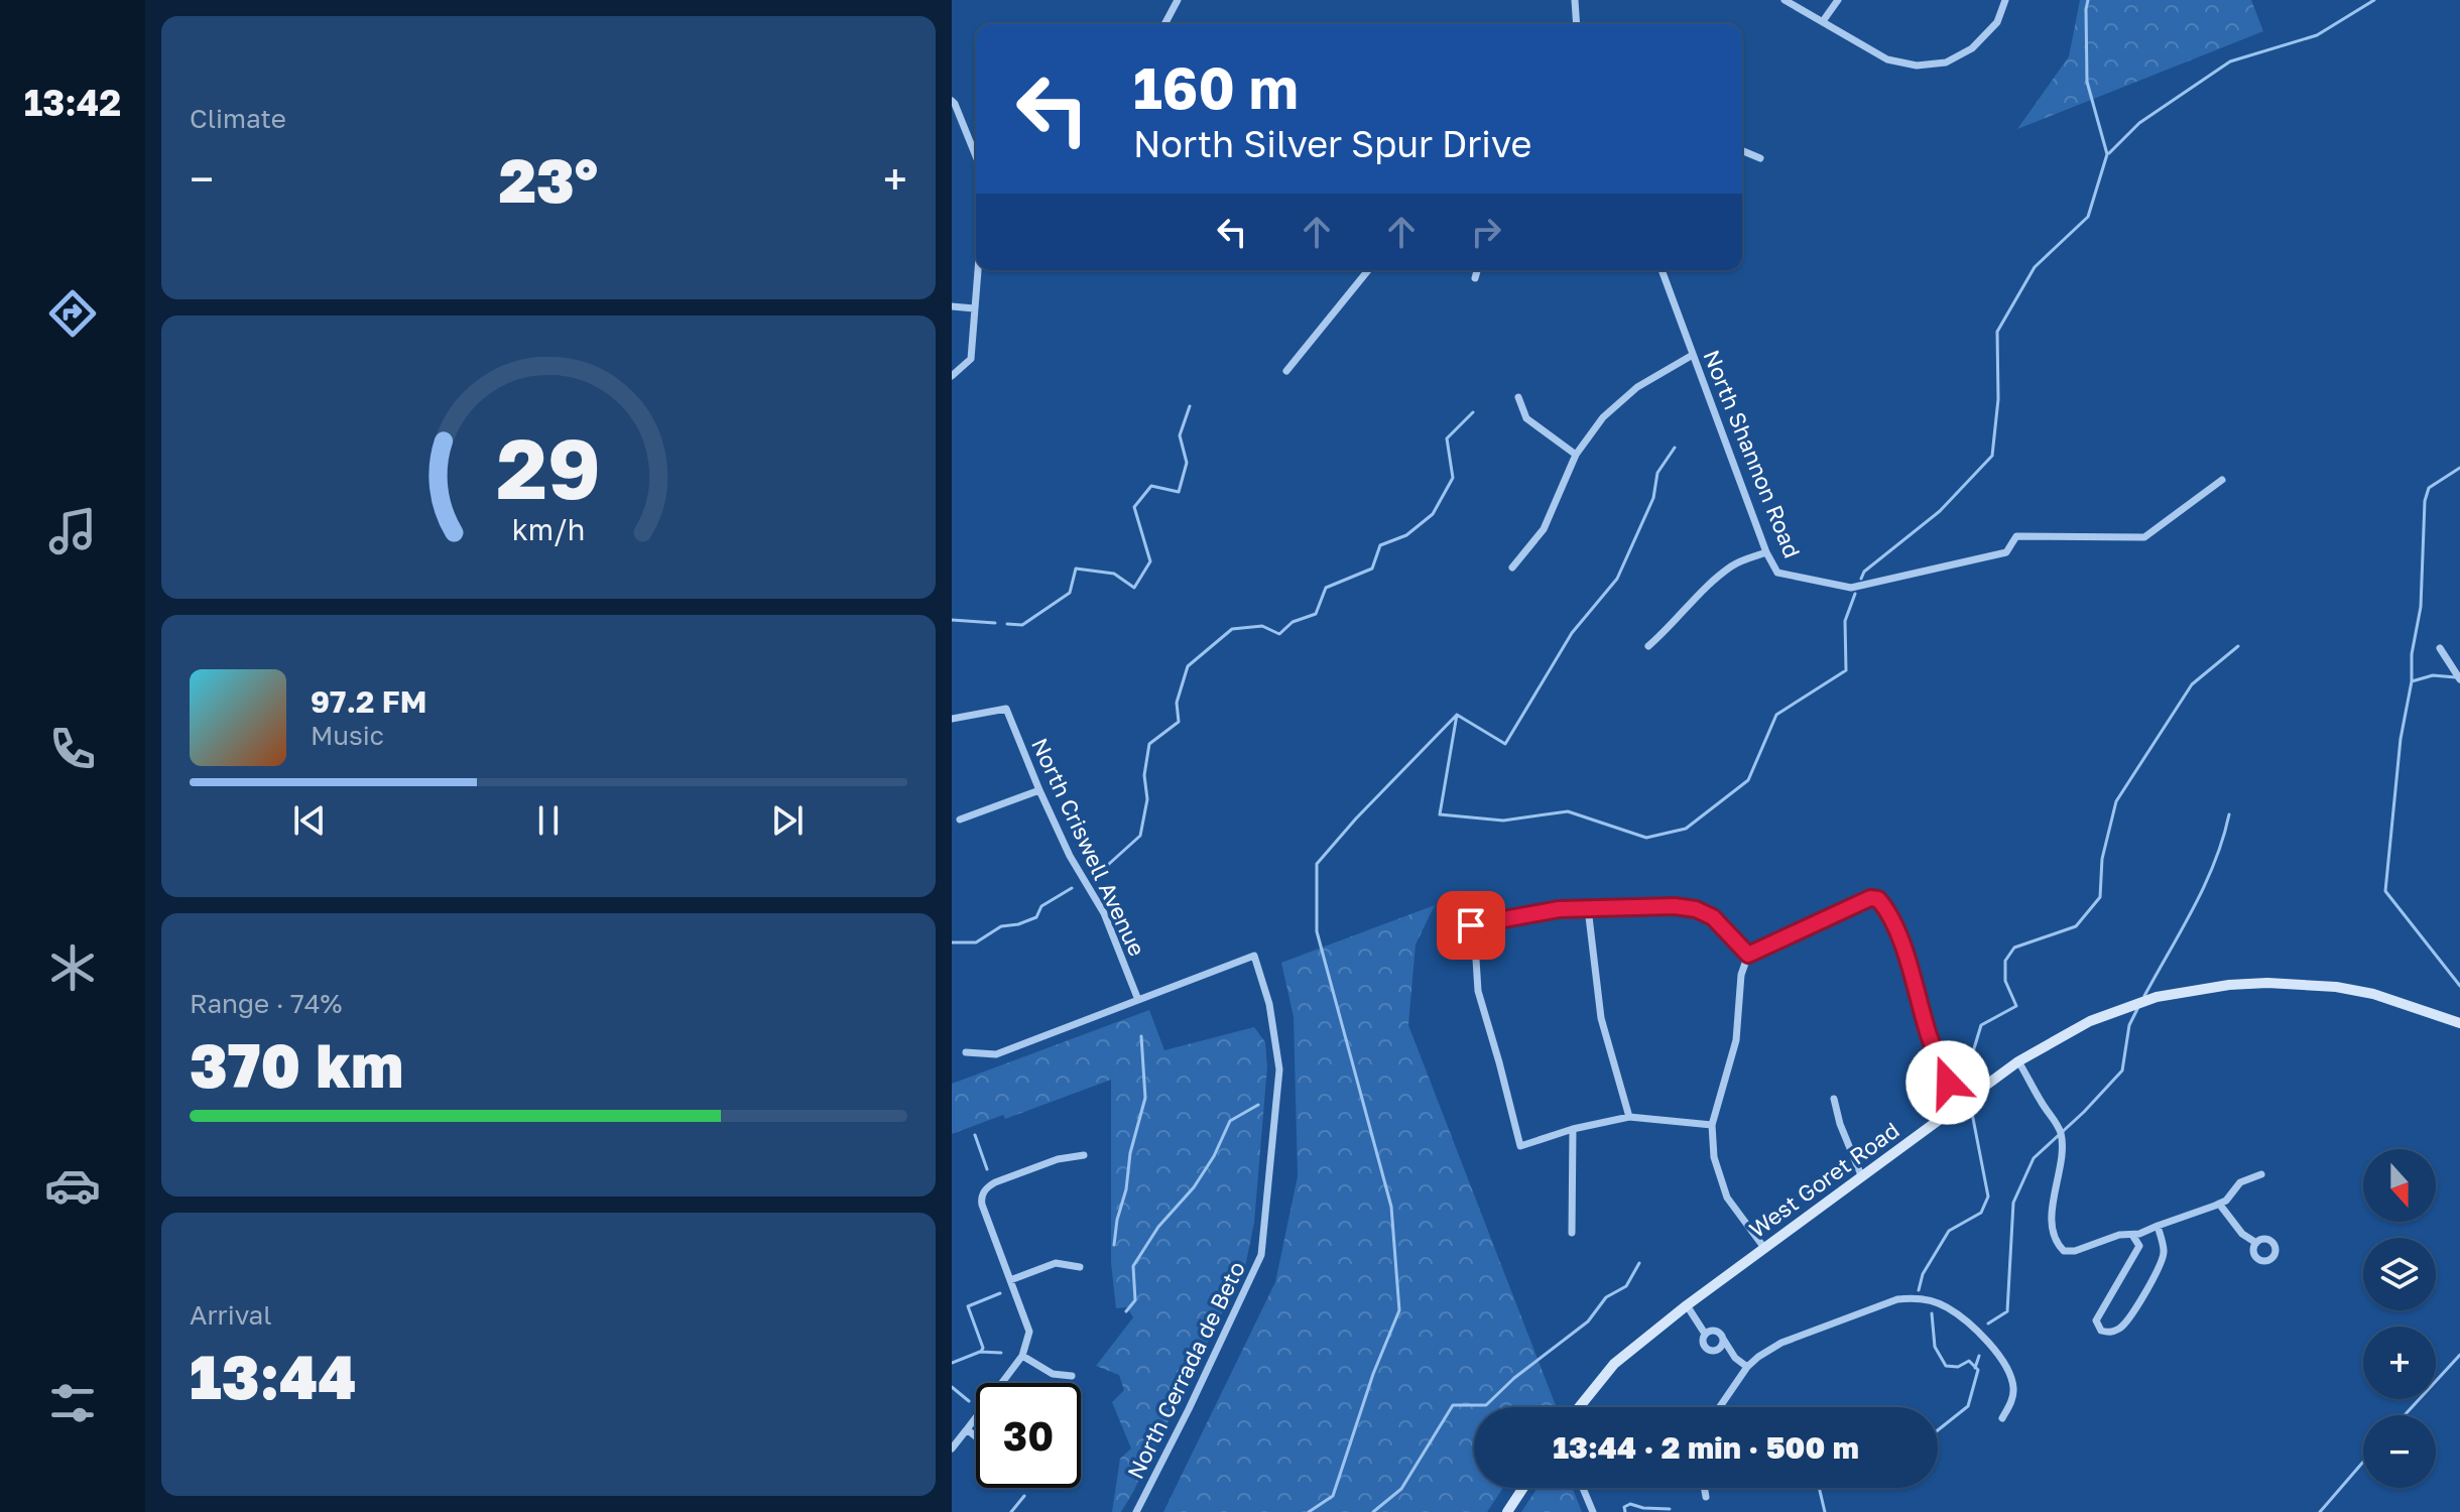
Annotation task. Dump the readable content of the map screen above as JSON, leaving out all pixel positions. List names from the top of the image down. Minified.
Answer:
{"streets":{"street":["North Shannon Road","North Criswell Avenue","West Goret Road","North Cerrada de Beto"]},"crossings":[["North Criswell Avenue","North Cerrada de Beto"]],"north":"bottom","page":{"tabs":"13:42","tile":["Climate",["Range · 74%","370 km"],["Arrival","13:44"]],"turn":["160 m","North Silver Spur Drive"],"heat":["−","23°","+"],"song":["97.2 FM","Music"],"map_buttons":["+","−"],"limit":"30","trip":"13:44 · 2 min · 500 m","gauge":["29","km/h"]}}
